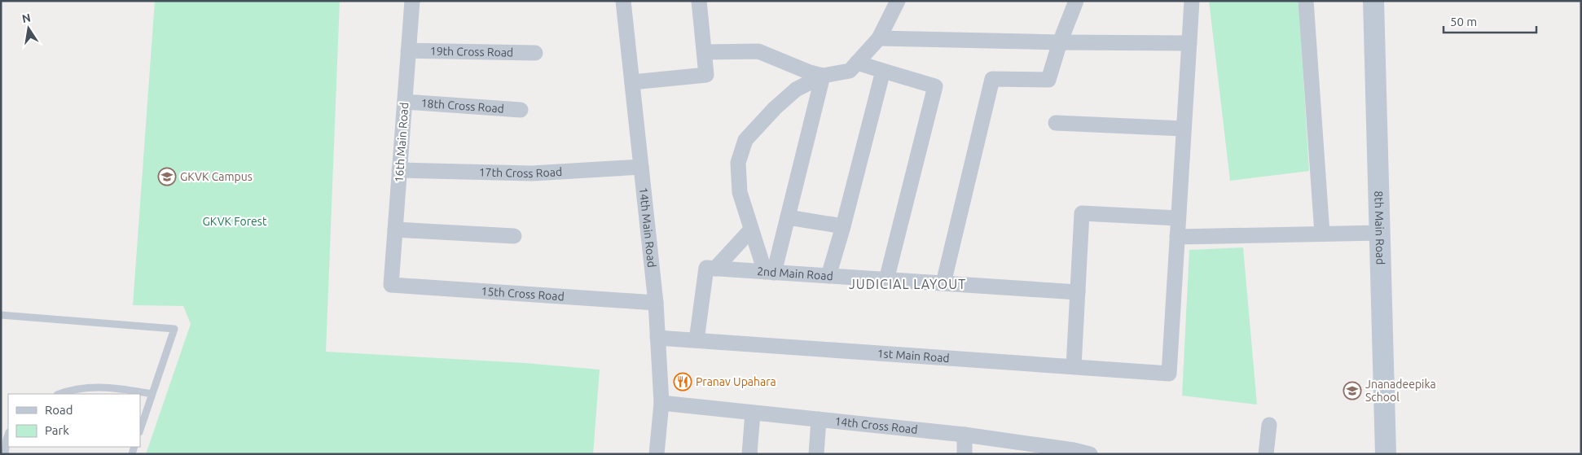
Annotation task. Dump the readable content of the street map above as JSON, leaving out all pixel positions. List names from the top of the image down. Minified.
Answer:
{"streets":{"street":["19th Cross Road","18th Cross Road","16th Main Road","17th Cross Road","14th Main Road","8th Main Road","2nd Main Road","15th Cross Road","1st Main Road","14th Cross Road"]},"crossings":[["19th Cross Road","16th Main Road"],["18th Cross Road","16th Main Road"],["16th Main Road","17th Cross Road"],["16th Main Road","15th Cross Road"],["17th Cross Road","14th Main Road"],["14th Main Road","15th Cross Road"],["14th Main Road","1st Main Road"],["14th Main Road","14th Cross Road"]],"districts":["JUDICIAL LAYOUT"],"parks":["GKVK Forest"],"places":{"school or university":["GKVK Campus","Jnanadeepika School"],"restaurant":["Pranav Upahara"]},"legend":["Road","Park"],"scale_bar":"50 m","north":"top"}
